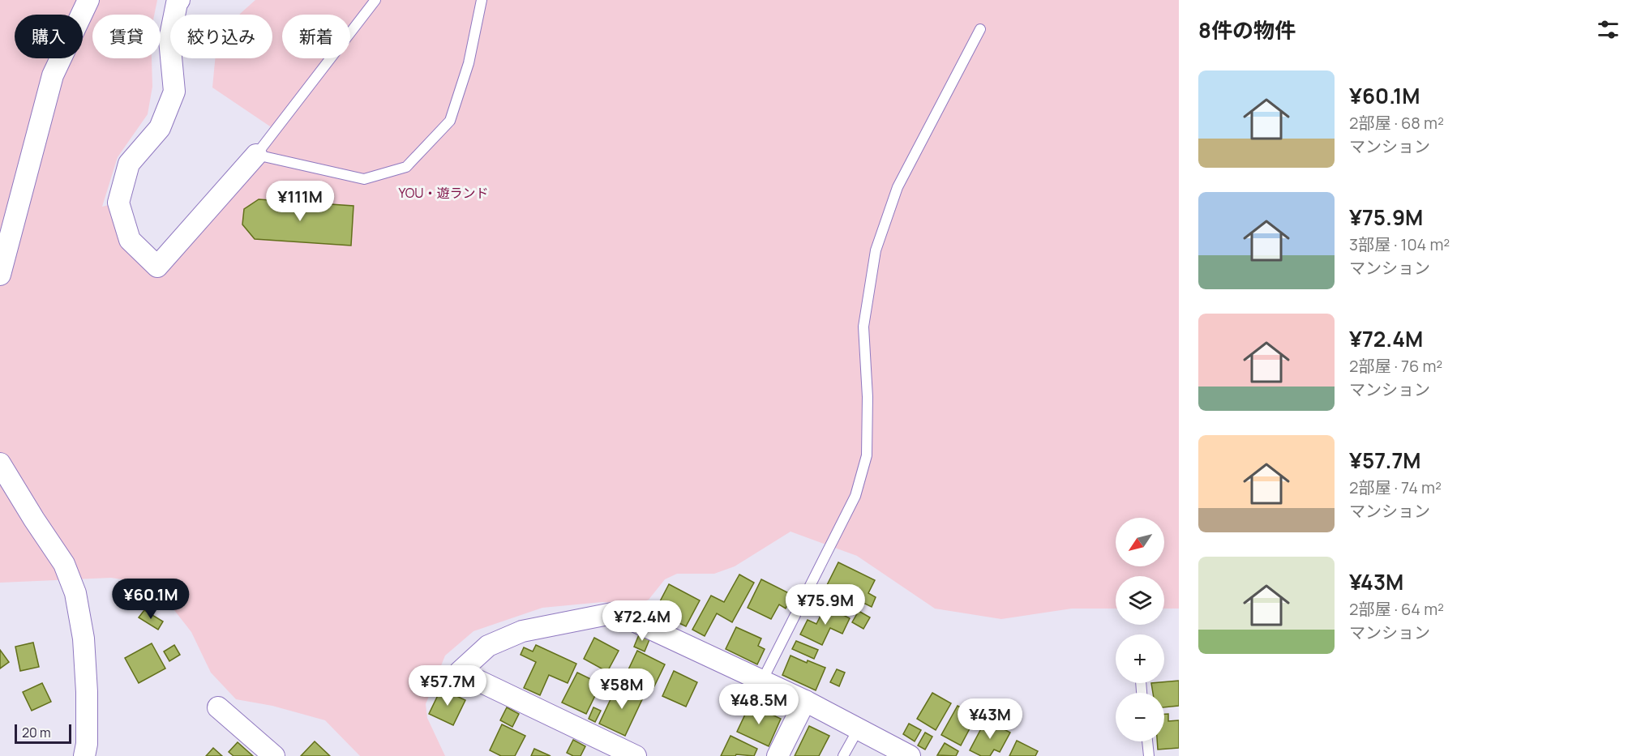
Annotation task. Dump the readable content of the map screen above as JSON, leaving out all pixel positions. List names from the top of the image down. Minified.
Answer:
{"parks":["YOU・遊ランド"],"scale_bar":"20 m","north":"bottom left","page":{"heading":"8件の物件","chip":["購入","賃貸","絞り込み","新着"],"list":[{"name":"¥60.1M","note":"2部屋 · 68 m² · マンション"},{"name":"¥75.9M","note":"3部屋 · 104 m² · マンション"},{"name":"¥72.4M","note":"2部屋 · 76 m² · マンション"},{"name":"¥57.7M","note":"2部屋 · 74 m² · マンション"},{"name":"¥43M","note":"2部屋 · 64 m² · マンション"}],"price":["¥111M","¥60.1M","¥75.9M","¥72.4M","¥57.7M","¥58M","¥48.5M","¥43M"],"map_buttons":["+","−"],"scale":"20 m"}}
